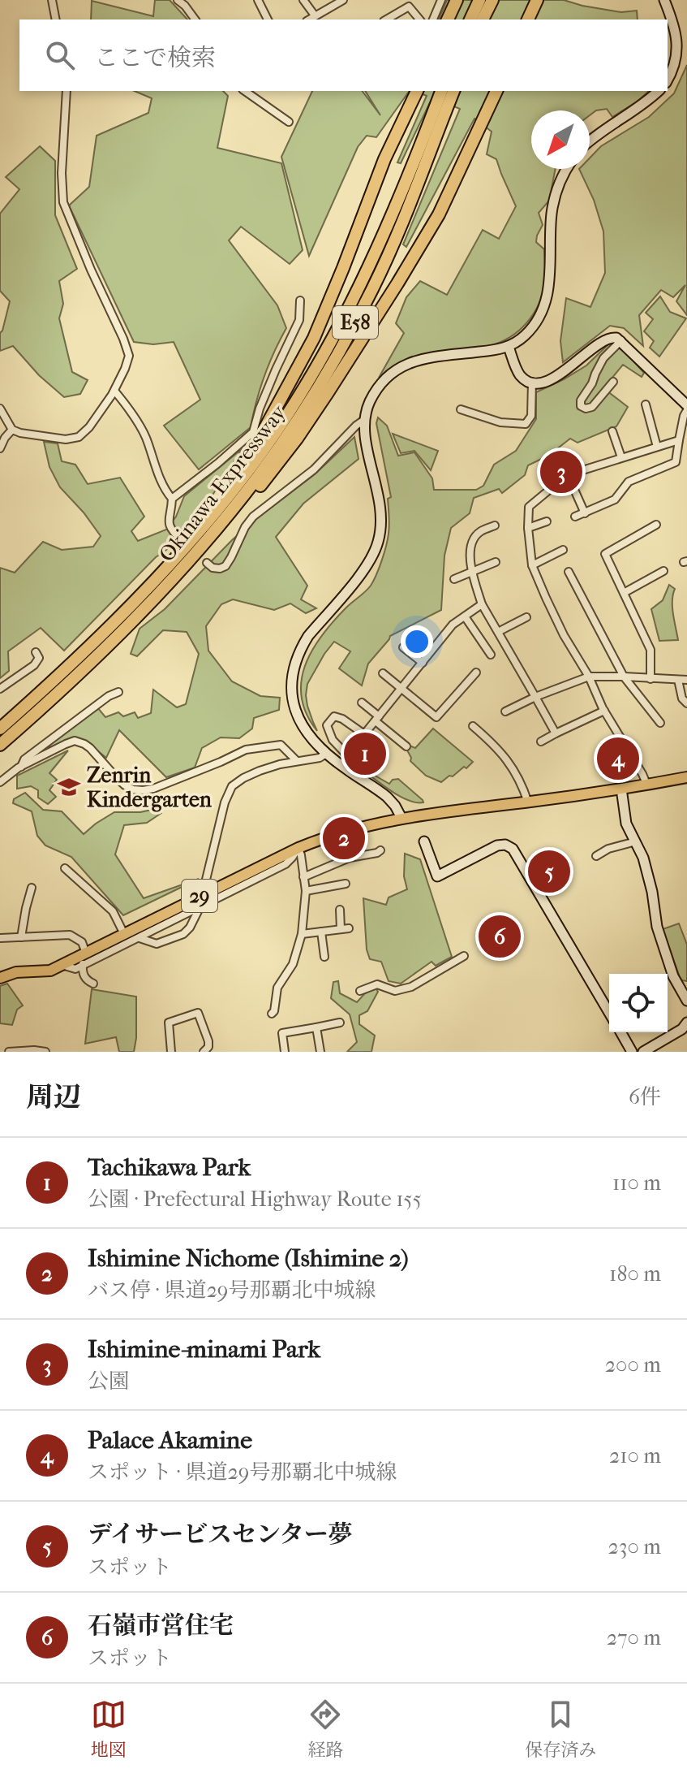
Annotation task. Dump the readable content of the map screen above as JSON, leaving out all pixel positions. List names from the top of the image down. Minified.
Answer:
{"streets":{"highway":["E58","Okinawa Expressway"],"main road":["29"]},"places":{"school or university":["Zenrin Kindergarten"]},"north":"bottom left","page":{"search":"ここで検索","pins":["3","1","4","2","5","6"],"heading":["周辺","6件"],"list":[{"mark":"1","name":"Tachikawa Park","note":"公園 · Prefectural Highway Route 155","value":"110 m"},{"mark":"2","name":"Ishimine Nichome (Ishimine 2)","note":"バス停 · 県道29号那覇北中城線","value":"180 m"},{"mark":"3","name":"Ishimine-minami Park","note":"公園","value":"200 m"},{"mark":"4","name":"Palace Akamine","note":"スポット · 県道29号那覇北中城線","value":"210 m"},{"mark":"5","name":"デイサービスセンター夢","note":"スポット","value":"230 m"},{"mark":"6","name":"石嶺市営住宅","note":"スポット","value":"270 m"}],"nav":["地図","経路","保存済み"]}}
